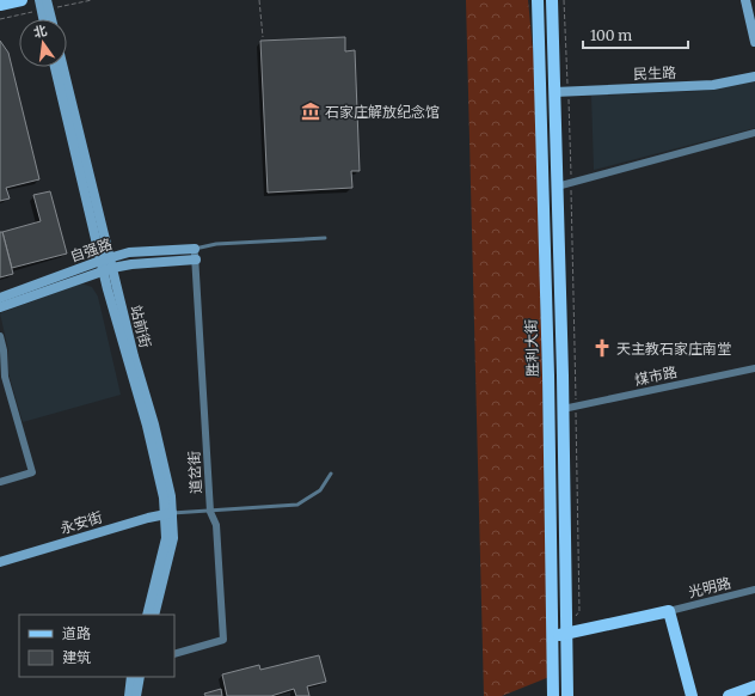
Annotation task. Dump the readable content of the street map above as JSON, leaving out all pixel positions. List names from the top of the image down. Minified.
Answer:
{"streets":{"main road":["民生路","自强路","站前街","胜利大街","永安街"],"street":["煤市路","道岔街","光明路"]},"crossings":[["民生路","胜利大街"],["自强路","站前街"],["自强路","道岔街"],["站前街","永安街"],["胜利大街","煤市路"]],"places":{"museum":["石家庄解放纪念馆"],"church":["天主教石家庄南堂"]},"legend":["道路","建筑"],"scale_bar":"100 m","north":"top"}
